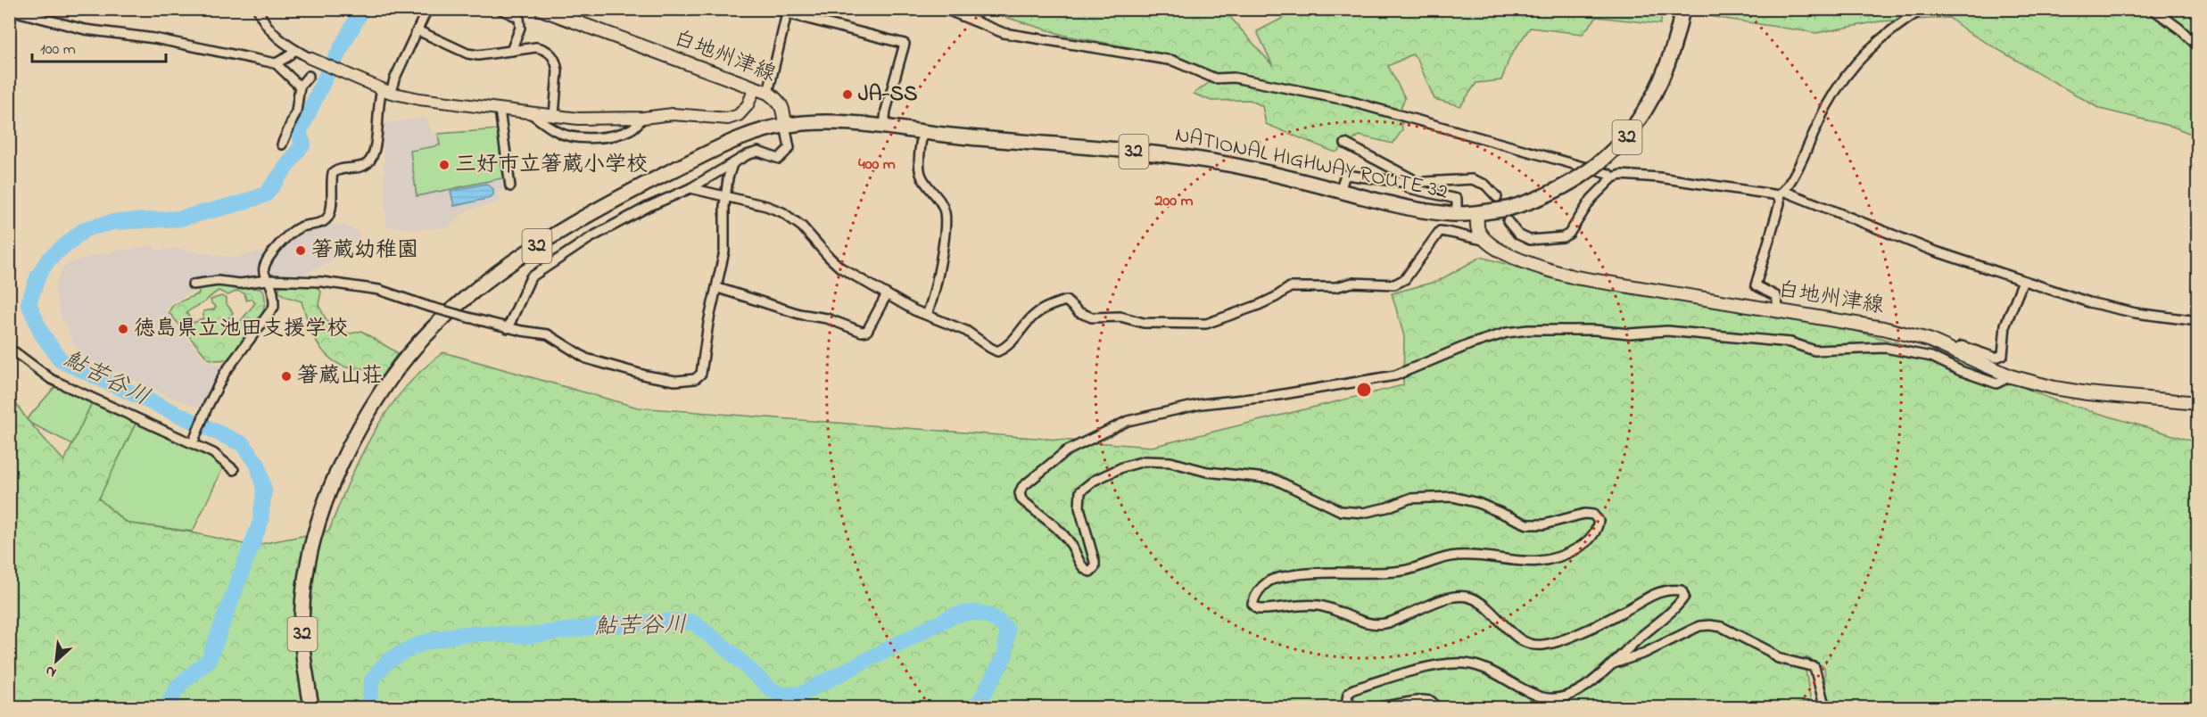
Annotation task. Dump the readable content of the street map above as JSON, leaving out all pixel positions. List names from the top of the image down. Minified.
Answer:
{"streets":{"highway":["32","NATIONAL HIGHWAY ROUTE 32"],"main road":["白地州津線"]},"crossings":[["白地州津線","NATIONAL HIGHWAY ROUTE 32"]],"water":["鮎苦谷川"],"places":["JA-SS","三好市立箸蔵小学校","箸蔵幼稚園","徳島県立池田支援学校","箸蔵山荘"],"scale_bar":"100 m","north":"bottom left","rings":["400 m","200 m"]}
